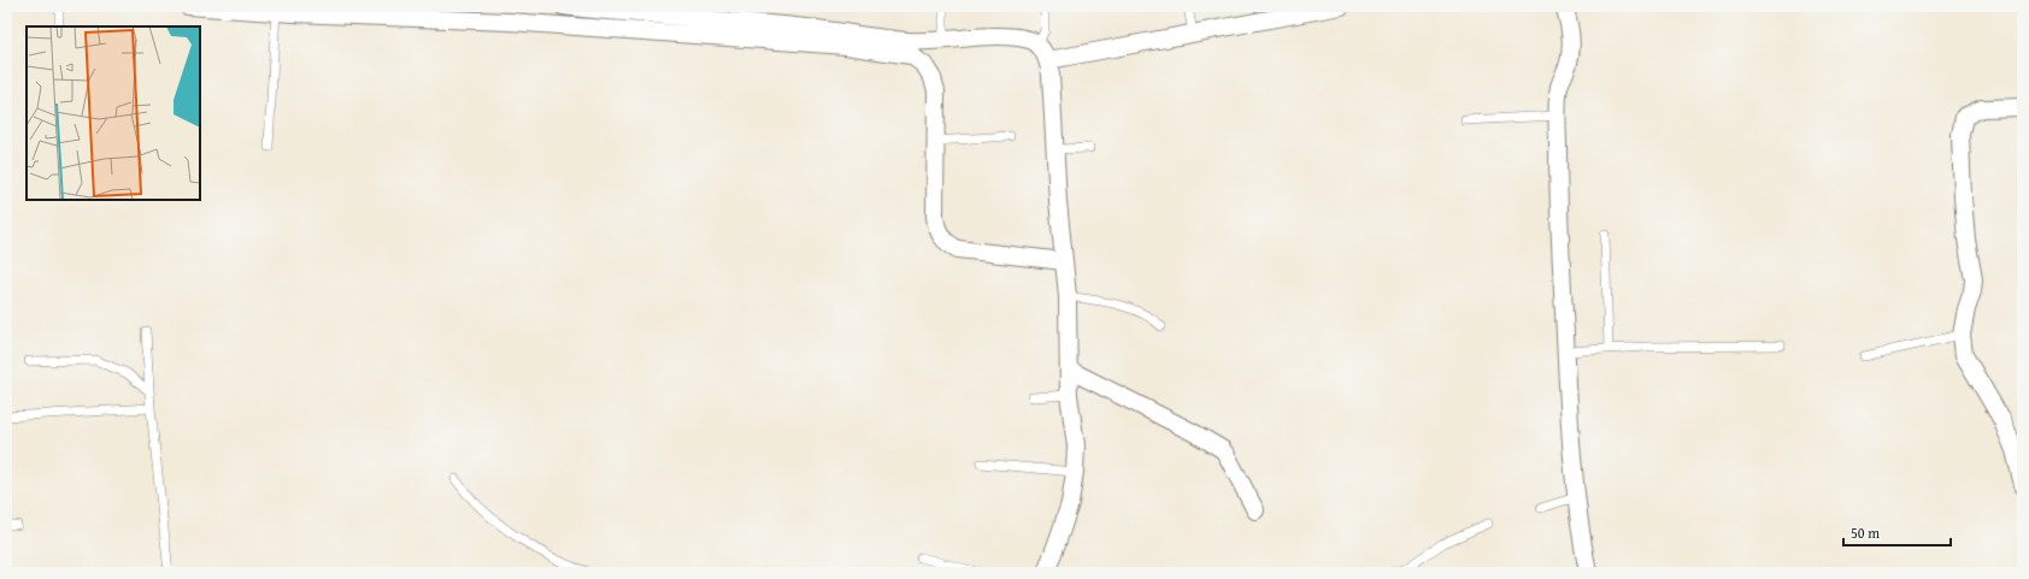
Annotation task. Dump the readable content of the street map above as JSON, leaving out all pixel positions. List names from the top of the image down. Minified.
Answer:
{"scale_bar":"50 m"}
